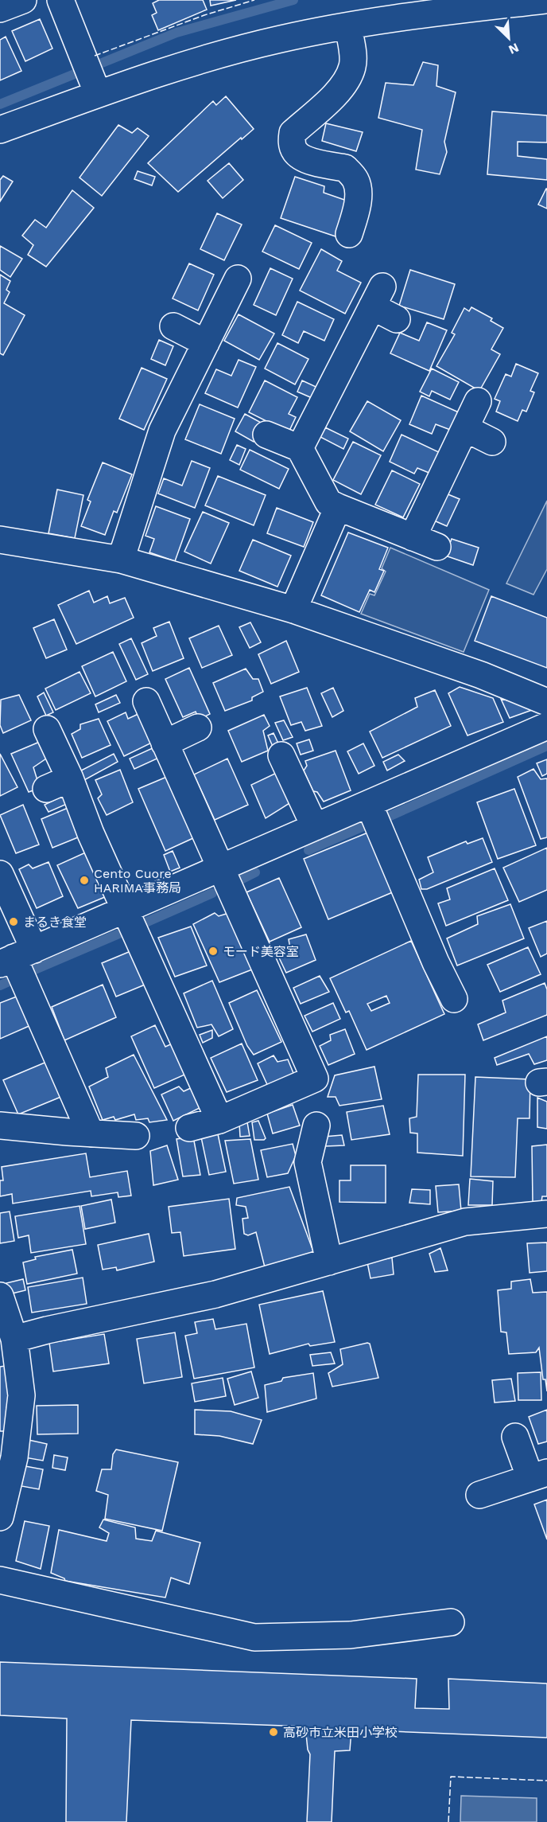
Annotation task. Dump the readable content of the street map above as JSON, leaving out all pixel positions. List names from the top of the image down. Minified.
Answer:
{"places":["Cento Cuore HARIMA事務局","まるき食堂","モード美容室","高砂市立米田小学校"],"north":"bottom right"}
